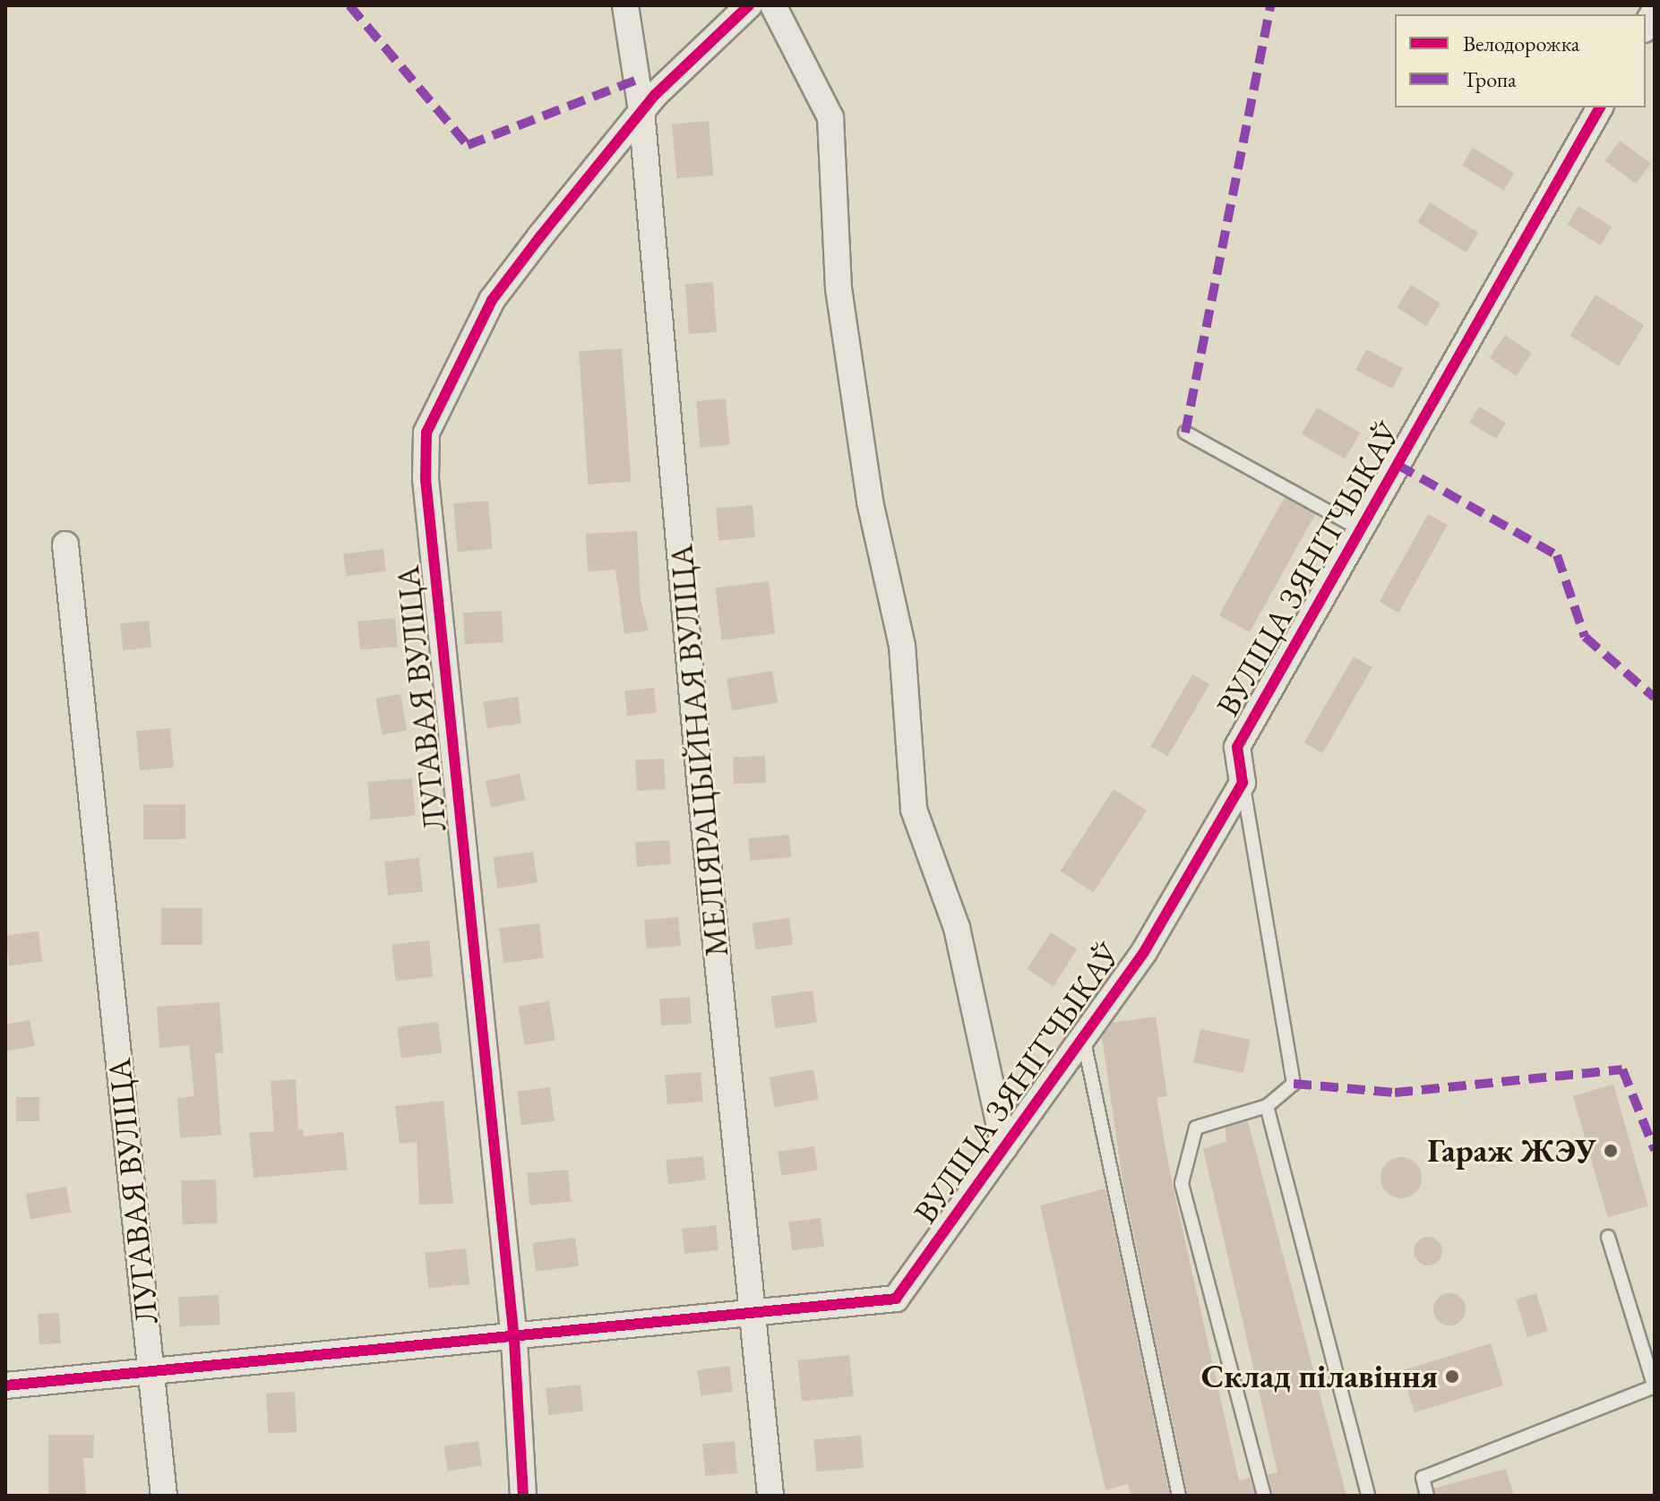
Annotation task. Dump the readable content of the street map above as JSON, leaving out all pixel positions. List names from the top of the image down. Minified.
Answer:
{"streets":{"street":["ВУЛІЦА ЗЯНІТЧЫКАЎ","ЛУГАВАЯ ВУЛІЦА","МЕЛІЯРАЦЫЙНАЯ ВУЛІЦА"]},"crossings":[["ВУЛІЦА ЗЯНІТЧЫКАЎ","МЕЛІЯРАЦЫЙНАЯ ВУЛІЦА"],["ЛУГАВАЯ ВУЛІЦА","МЕЛІЯРАЦЫЙНАЯ ВУЛІЦА"]],"places":["Гараж ЖЭУ","Склад пілавіння"],"legend":["Велодорожка","Тропа"]}
